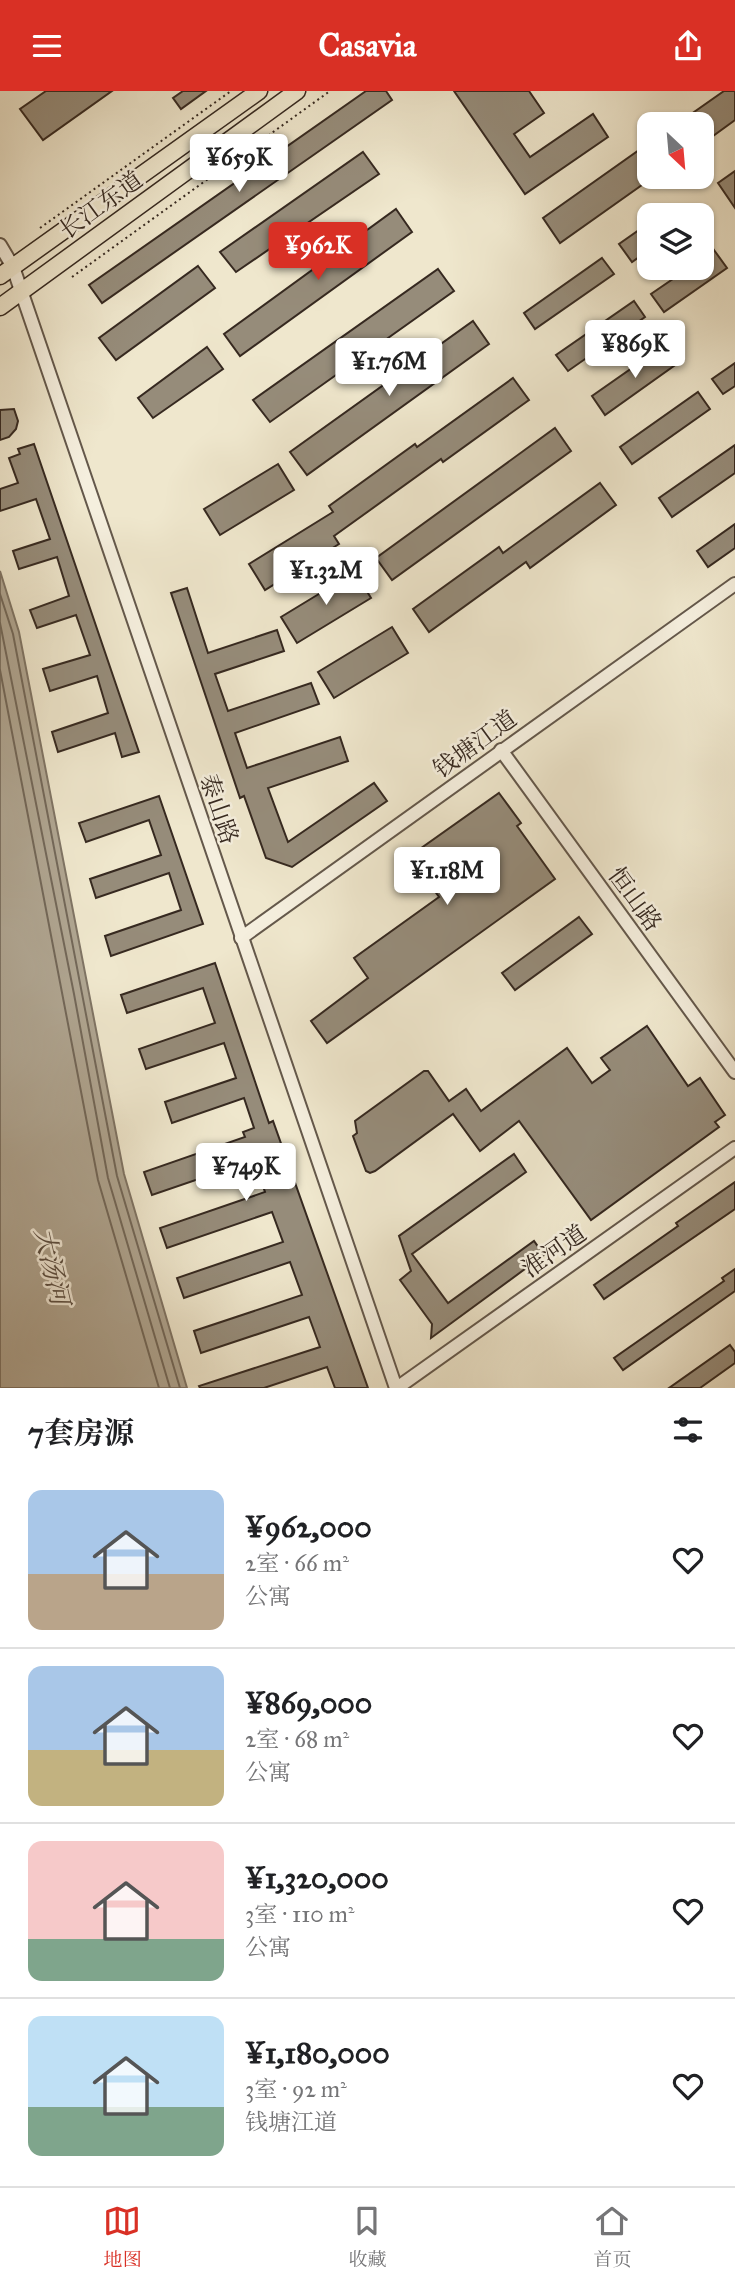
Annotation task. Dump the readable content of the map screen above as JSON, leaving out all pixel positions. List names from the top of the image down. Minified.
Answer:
{"streets":{"main road":["长江东道"],"street":["钱塘江道","泰山路","恒山路","淮河道"]},"crossings":[["长江东道","泰山路"],["钱塘江道","泰山路"],["钱塘江道","恒山路"],["泰山路","淮河道"]],"water":["大汤河"],"north":"bottom right","page":{"header":"Casavia","price":["¥659K","¥962K","¥869K","¥1.76M","¥1.32M","¥1.18M","¥749K"],"heading":"7套房源","list":[{"name":"¥962,000","note":"2室 · 66 m² · 公寓"},{"name":"¥869,000","note":"2室 · 68 m² · 公寓"},{"name":"¥1,320,000","note":"3室 · 110 m² · 公寓"},{"name":"¥1,180,000","note":"3室 · 92 m² · 钱塘江道"}],"tabs":["地图","收藏","首页"]}}
